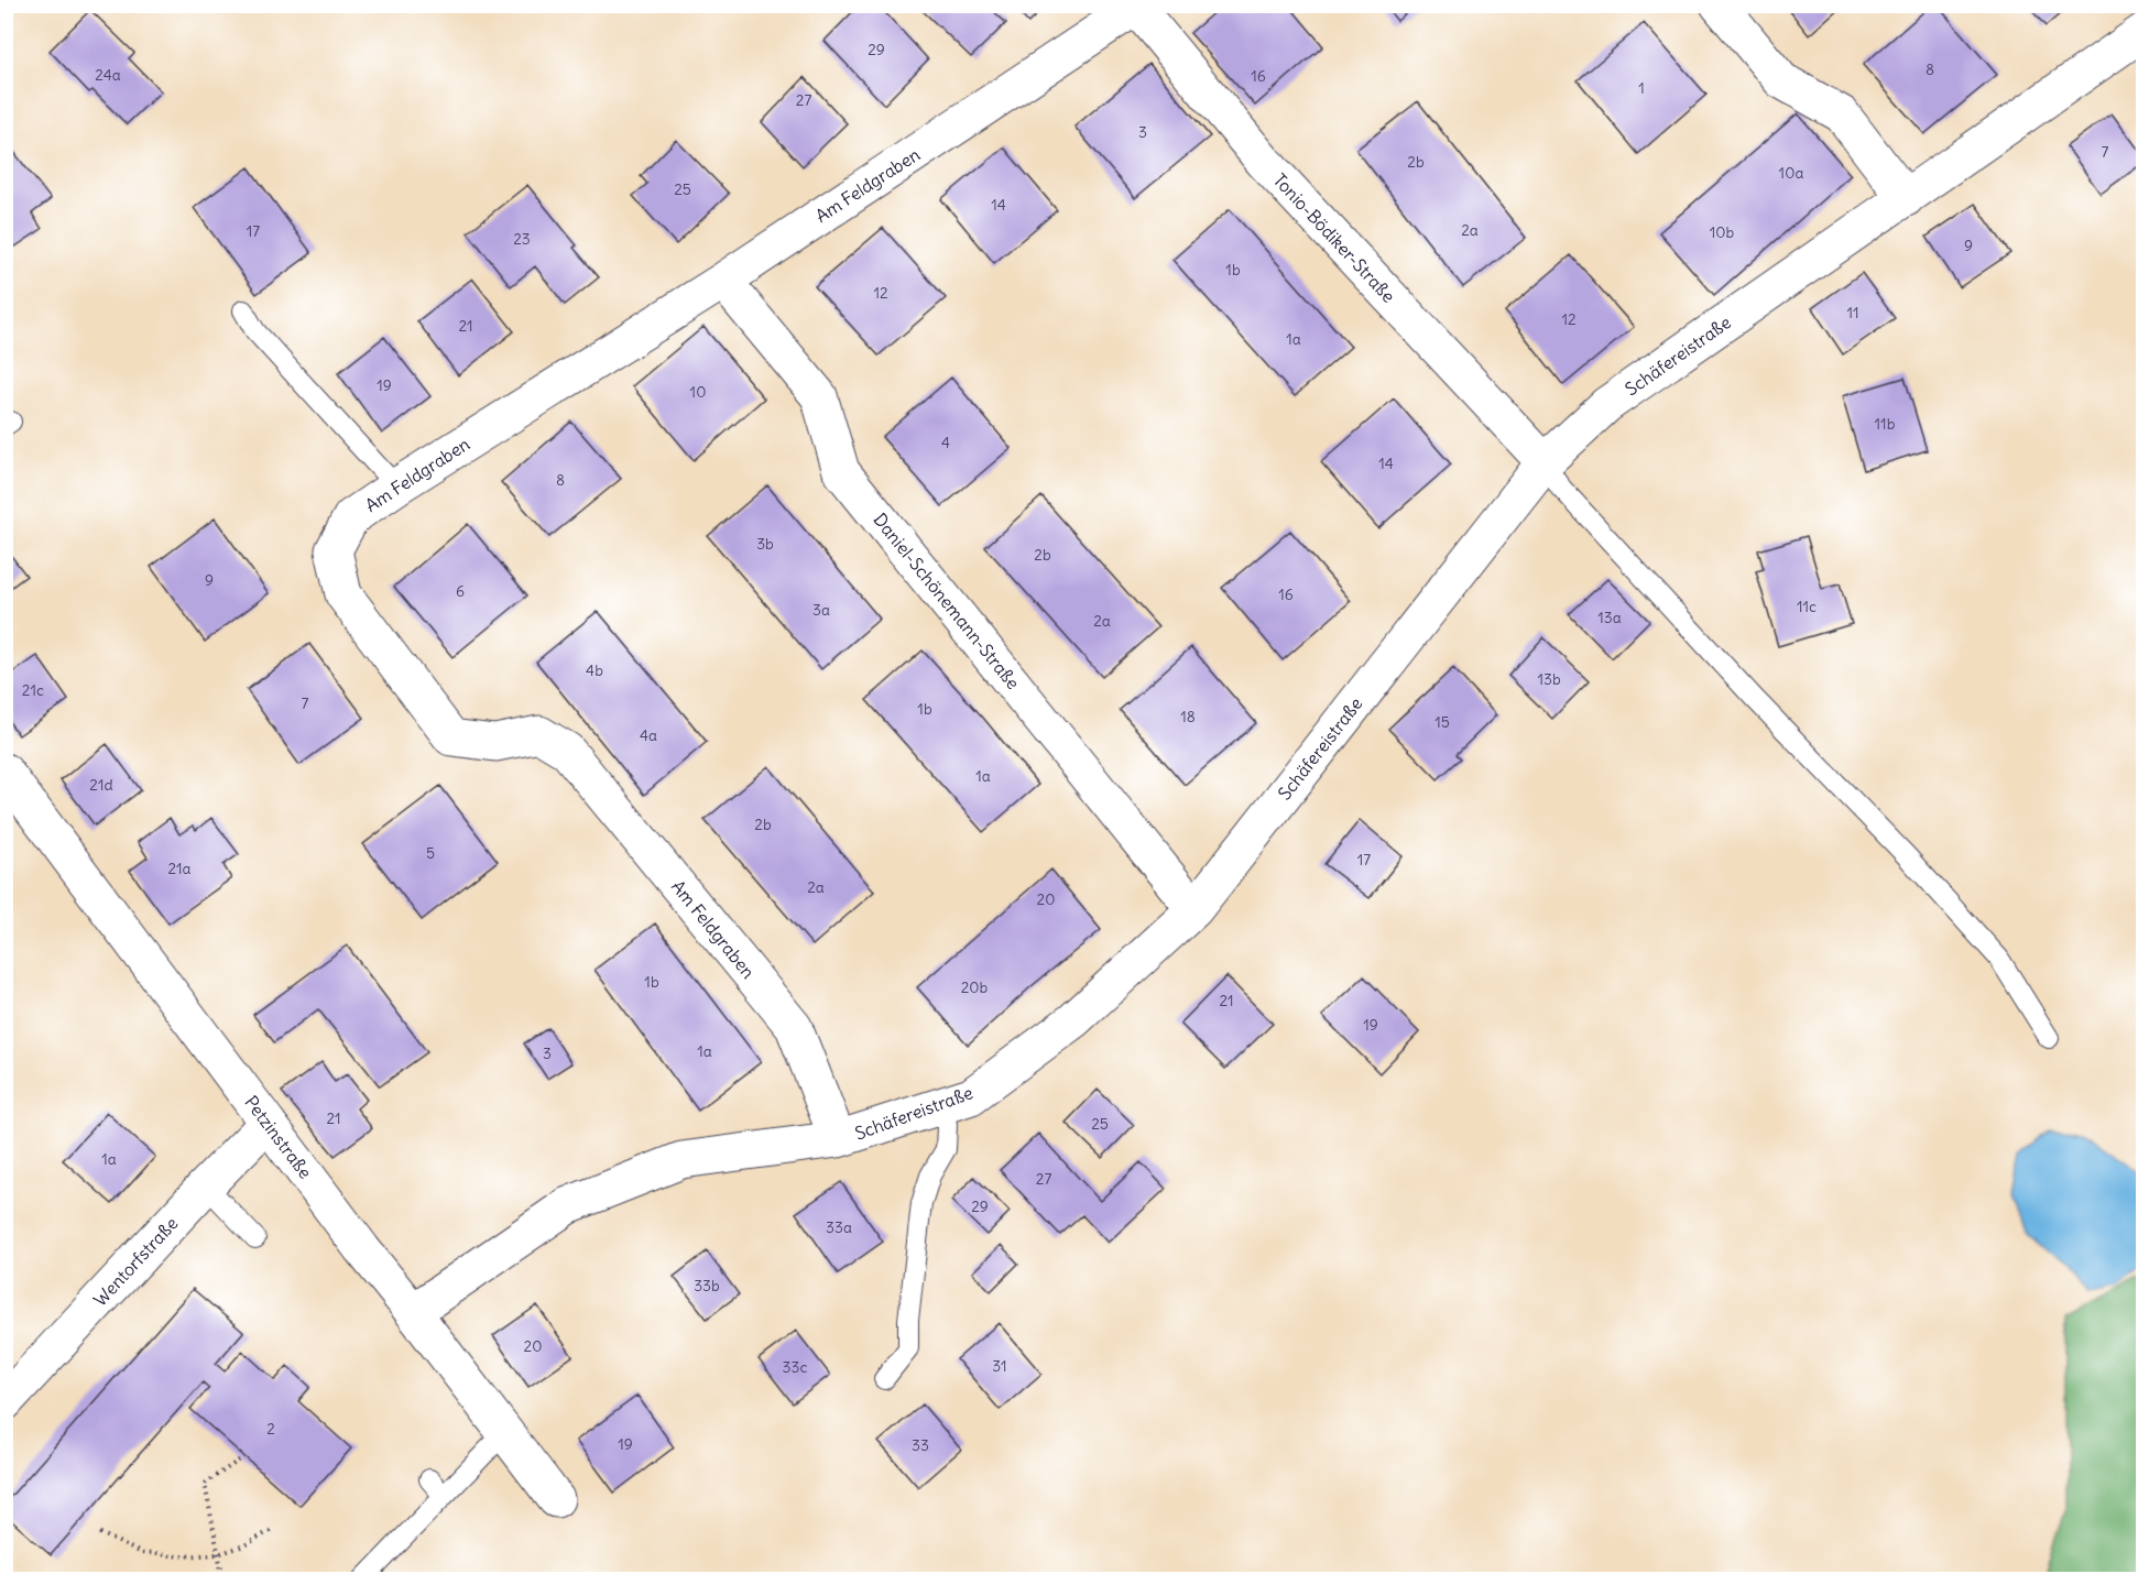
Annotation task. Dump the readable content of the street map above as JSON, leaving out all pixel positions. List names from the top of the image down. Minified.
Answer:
{"streets":{"street":["Am Feldgraben","Tonio-Bödiker-Straße","Schäfereistraße","Daniel-Schönemann-Straße","Petzinstraße","Wentorfstraße"]},"crossings":[["Am Feldgraben","Tonio-Bödiker-Straße"],["Am Feldgraben","Schäfereistraße"],["Am Feldgraben","Daniel-Schönemann-Straße"],["Tonio-Bödiker-Straße","Schäfereistraße"],["Schäfereistraße","Daniel-Schönemann-Straße"],["Schäfereistraße","Petzinstraße"],["Petzinstraße","Wentorfstraße"]],"house_numbers":["29","8","24a","16","1","27","3","7","2b","10a","25","14","2a","17","10b","23","9","1b","12","11","12","21","1a","19","10","11b","4","14","8","3b","2b","9","6","16","11c","3a","13a","2a","4b","13b","21c","7","1b","18","15","4a","1a","21d","2b","5","17","21a","2a","20","1b","20b","21","19","1a","3","21","25","1a","27","29","33a","33b","20","31","33c","2","19","33"]}
